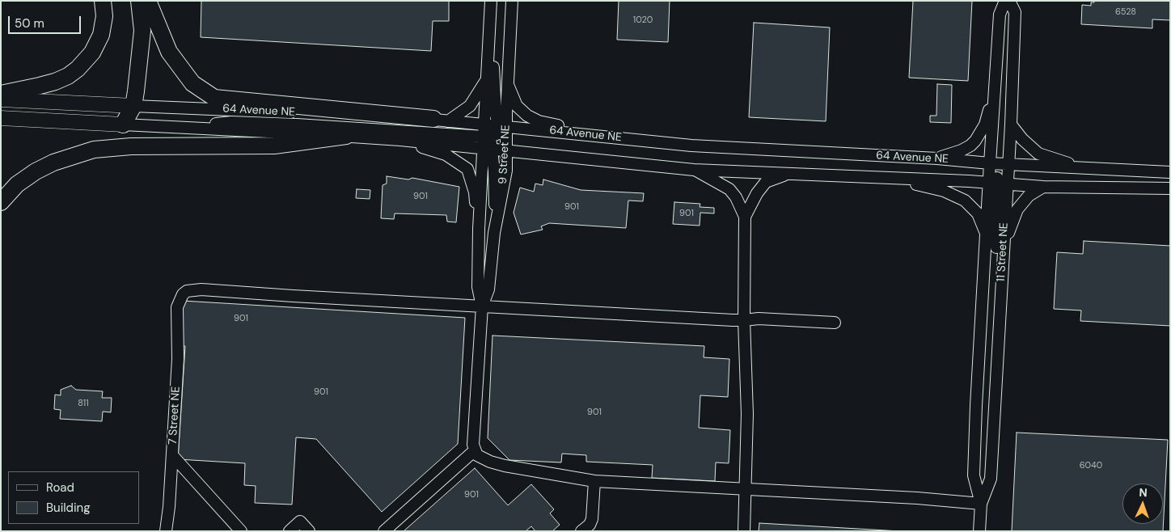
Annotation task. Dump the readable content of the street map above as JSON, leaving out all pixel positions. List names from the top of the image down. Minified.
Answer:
{"streets":{"main road":["64 Avenue NE"],"street":["9 Street NE","11 Street NE","7 Street NE"]},"crossings":[["64 Avenue NE","9 Street NE"],["64 Avenue NE","11 Street NE"],["9 Street NE","7 Street NE"]],"house_numbers":["6528","1020","901","901","901","901","901","811","901","6040","901"],"legend":["Road","Building"],"scale_bar":"50 m","north":"top"}
